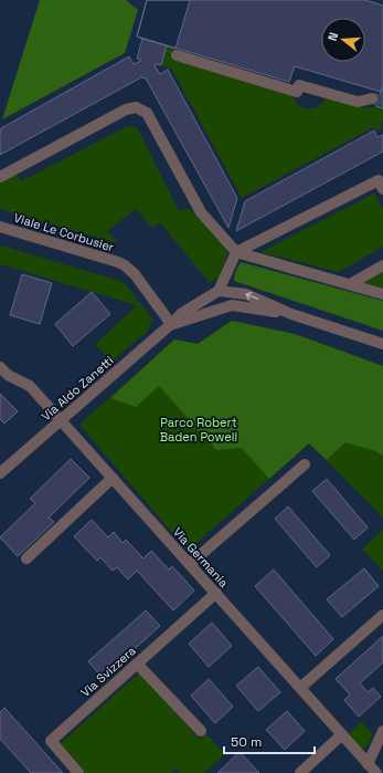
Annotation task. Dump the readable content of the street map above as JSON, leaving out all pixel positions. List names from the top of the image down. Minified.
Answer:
{"streets":{"street":["Viale Le Corbusier","Via Aldo Zanetti","Via Germania","Via Svizzera"]},"crossings":[["Viale Le Corbusier","Via Aldo Zanetti"],["Via Aldo Zanetti","Via Germania"],["Via Germania","Via Svizzera"]],"parks":["Parco Robert Baden Powell"],"scale_bar":"50 m","north":"left"}
